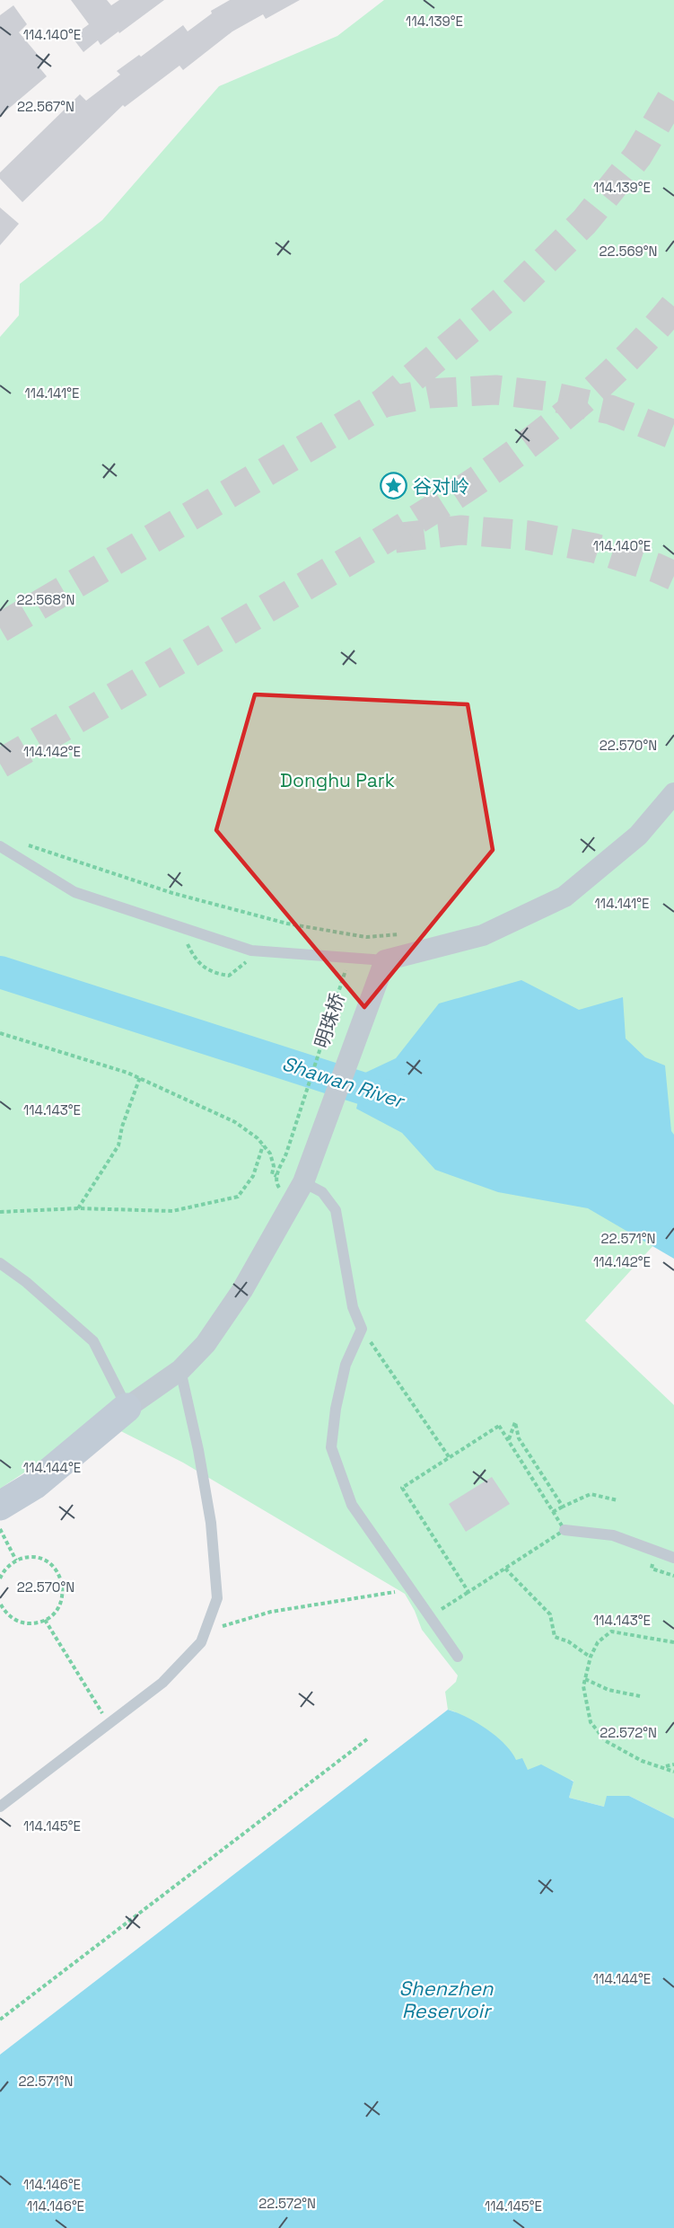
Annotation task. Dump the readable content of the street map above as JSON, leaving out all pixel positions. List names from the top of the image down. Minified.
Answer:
{"streets":{"street":["明珠桥"]},"water":["Shawan River","Shenzhen Reservoir"],"parks":["Donghu Park"],"places":{"place":["谷对岭"]},"coordinates":["114.139°E","114.140°E","22.567°N","22.569°N","114.141°E","22.568°N","22.570°N","114.142°E","114.143°E","22.571°N","114.144°E","22.572°N","114.145°E","114.146°E"]}
